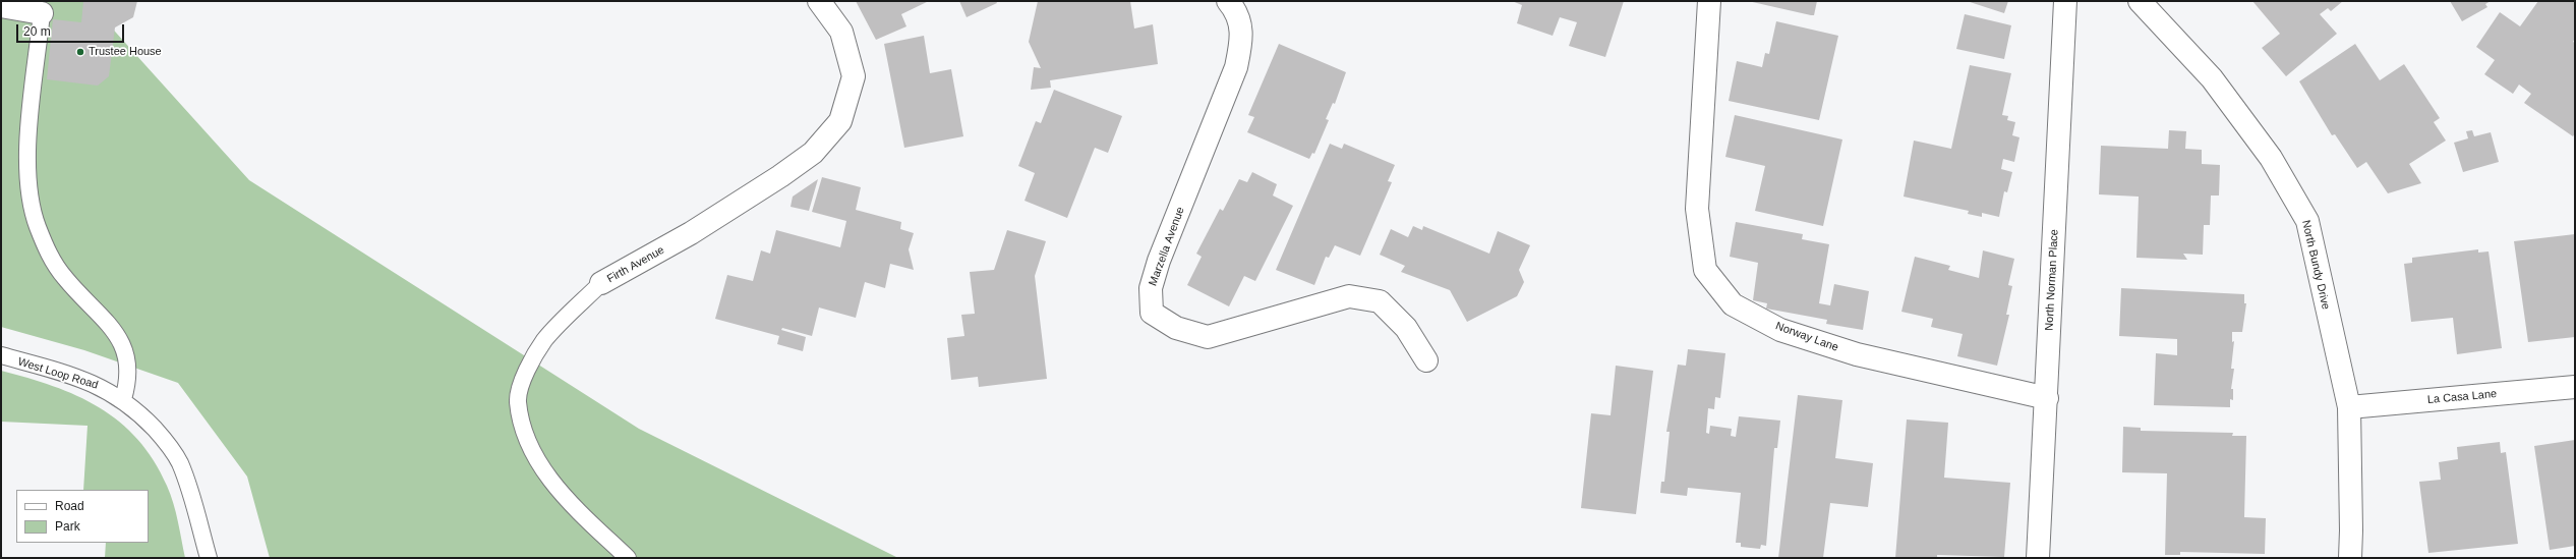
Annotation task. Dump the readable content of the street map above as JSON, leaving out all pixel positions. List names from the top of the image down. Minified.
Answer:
{"streets":{"street":["Marzella Avenue","Firth Avenue","North Bundy Drive","North Norman Place","Norway Lane","La Casa Lane"],"lane":["West Loop Road"]},"crossings":[["North Bundy Drive","La Casa Lane"],["North Norman Place","Norway Lane"]],"places":["Trustee House"],"legend":["Road","Park"],"scale_bar":"20 m"}
